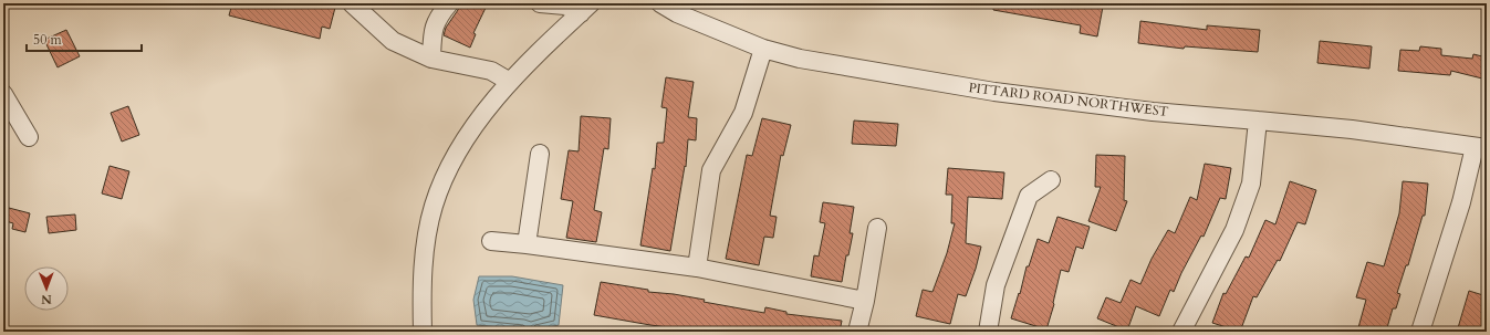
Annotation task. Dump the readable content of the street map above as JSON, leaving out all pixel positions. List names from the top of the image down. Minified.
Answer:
{"streets":{"street":["PITTARD ROAD NORTHWEST"]},"scale_bar":"50 m","north":"bottom"}
